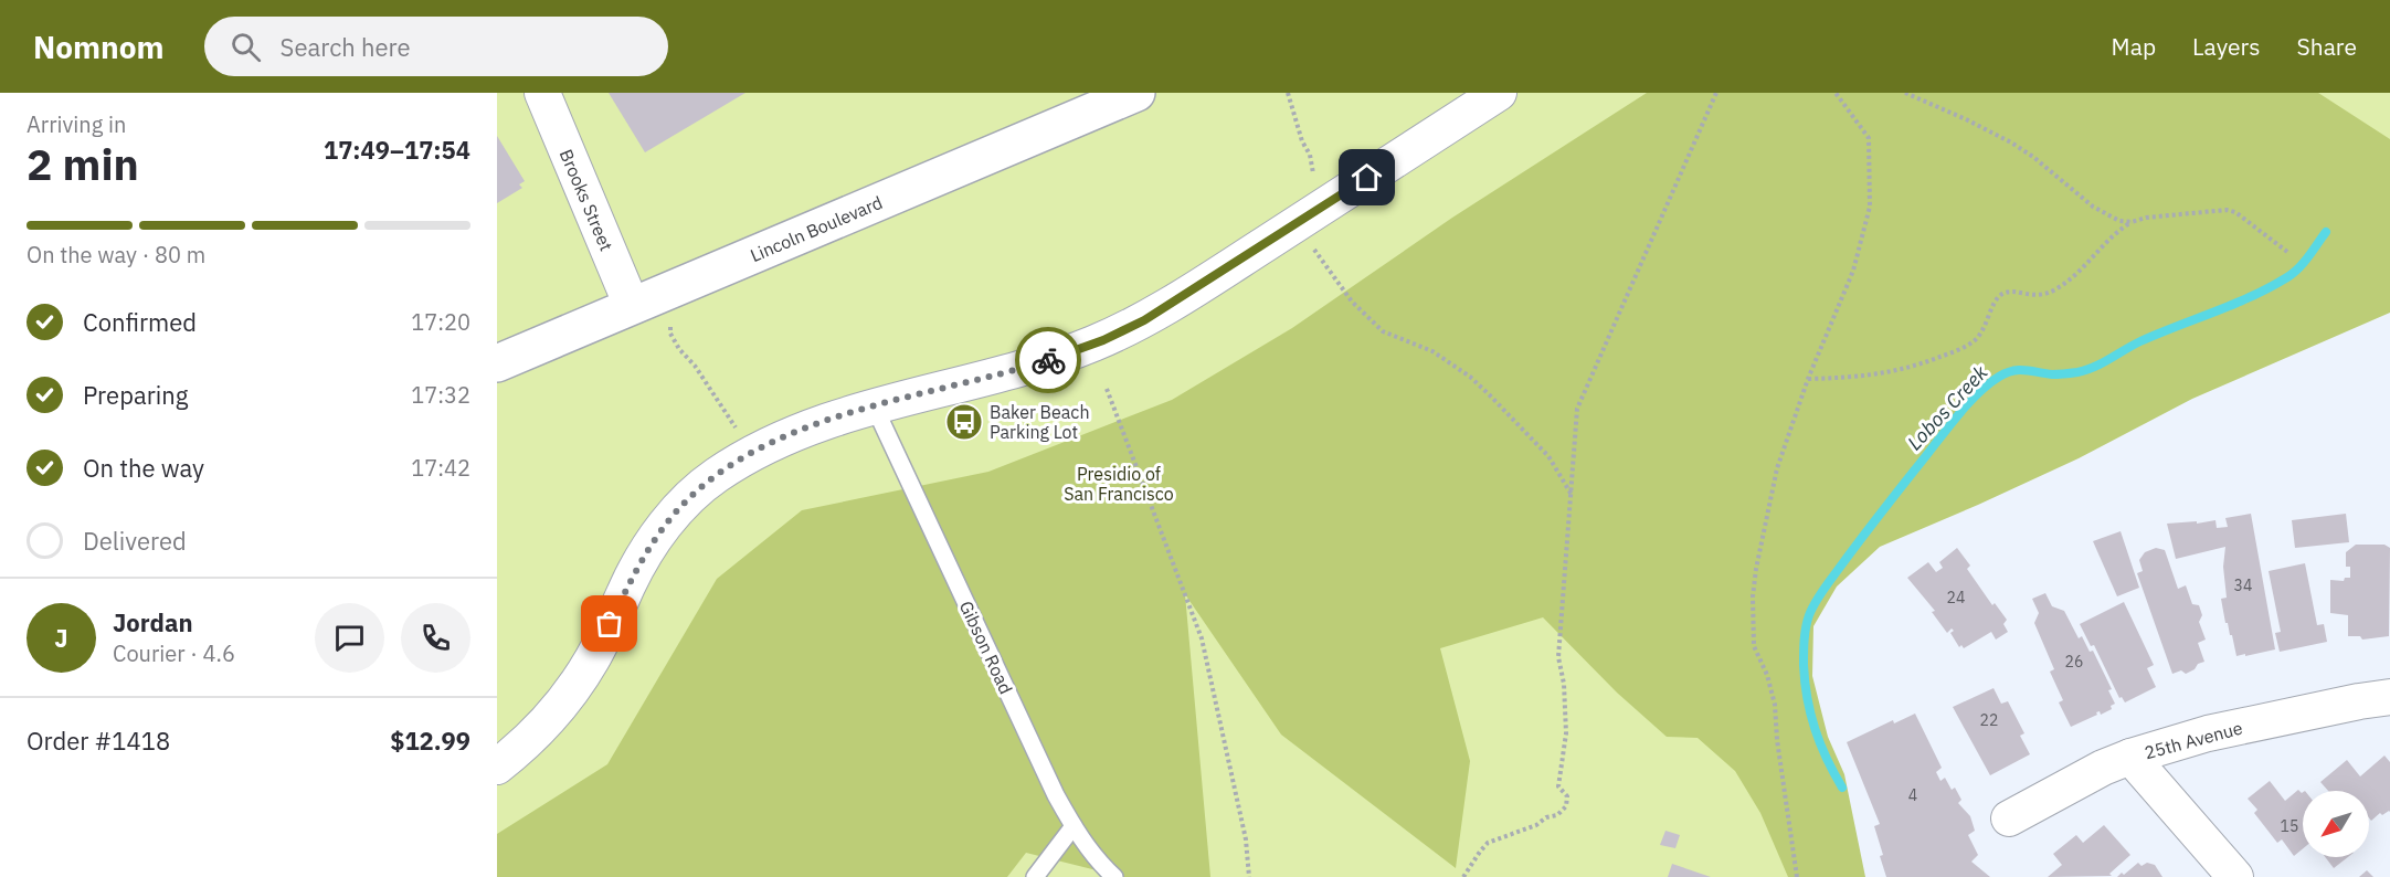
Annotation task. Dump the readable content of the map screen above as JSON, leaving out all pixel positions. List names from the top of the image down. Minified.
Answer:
{"streets":{"main road":["Lincoln Boulevard"],"street":["Brooks Street","25th Avenue"],"lane":["Gibson Road"]},"crossings":[["Brooks Street","Lincoln Boulevard"]],"water":["Lobos Creek"],"parks":["Presidio of San Francisco"],"places":{"bus stop":["Baker Beach Parking Lot"]},"house_numbers":["34","24","26","22","4","15"],"north":"bottom left","page":{"header":"Nomnom","search":"Search here","nav":["Map","Layers","Share"],"heading":["2 min","Arriving in","17:49–17:54"],"panel":["Jordan","Courier · 4.6","Order #1418","$12.99"],"bar":"On the way · 80 m","list":[["Confirmed","17:20"],["Preparing","17:32"],["On the way","17:42"],"Delivered"],"round":"J"}}
